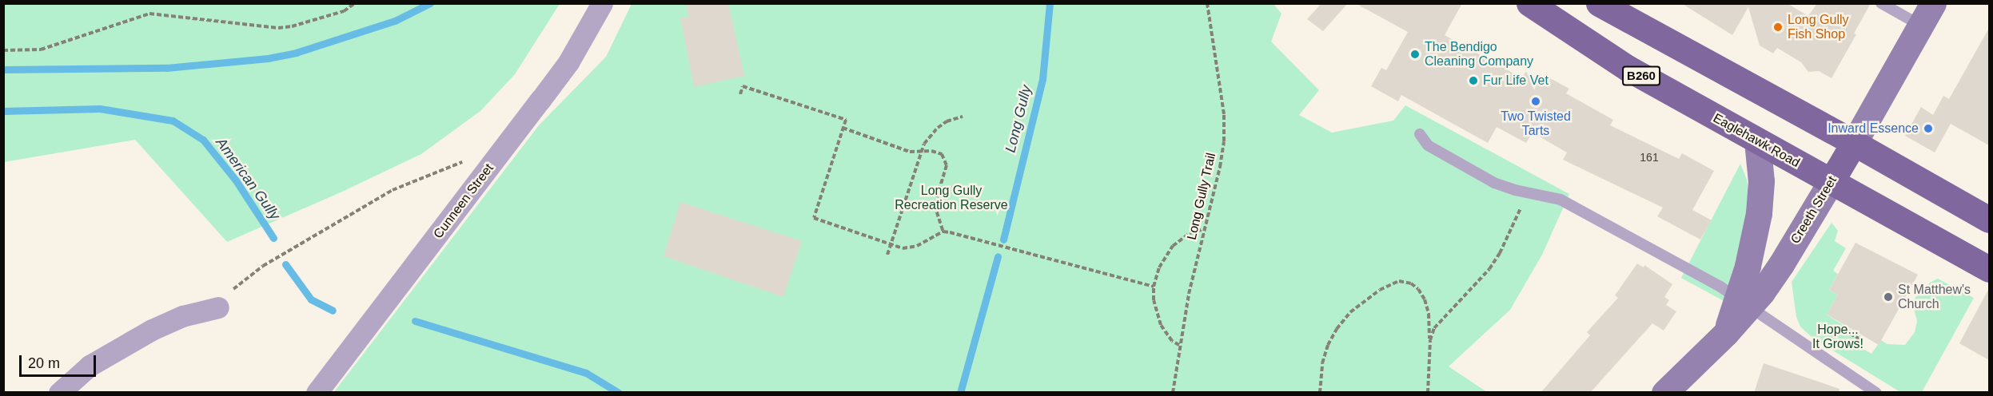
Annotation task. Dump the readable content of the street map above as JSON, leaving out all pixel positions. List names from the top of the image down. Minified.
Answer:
{"streets":{"main road":["B260","Eaglehawk Road","Creeth Street"],"street":["Cunneen Street"],"path":["Long Gully Trail"]},"crossings":[["Eaglehawk Road","Creeth Street"]],"water":["Long Gully","American Gully"],"parks":["Long Gully Recreation Reserve","Hope... It Grows!"],"places":["Long Gully Fish Shop","The Bendigo Cleaning Company","Fur Life Vet","Two Twisted Tarts","Inward Essence","St Matthew's Church"],"house_numbers":["161"],"scale_bar":"20 m"}
